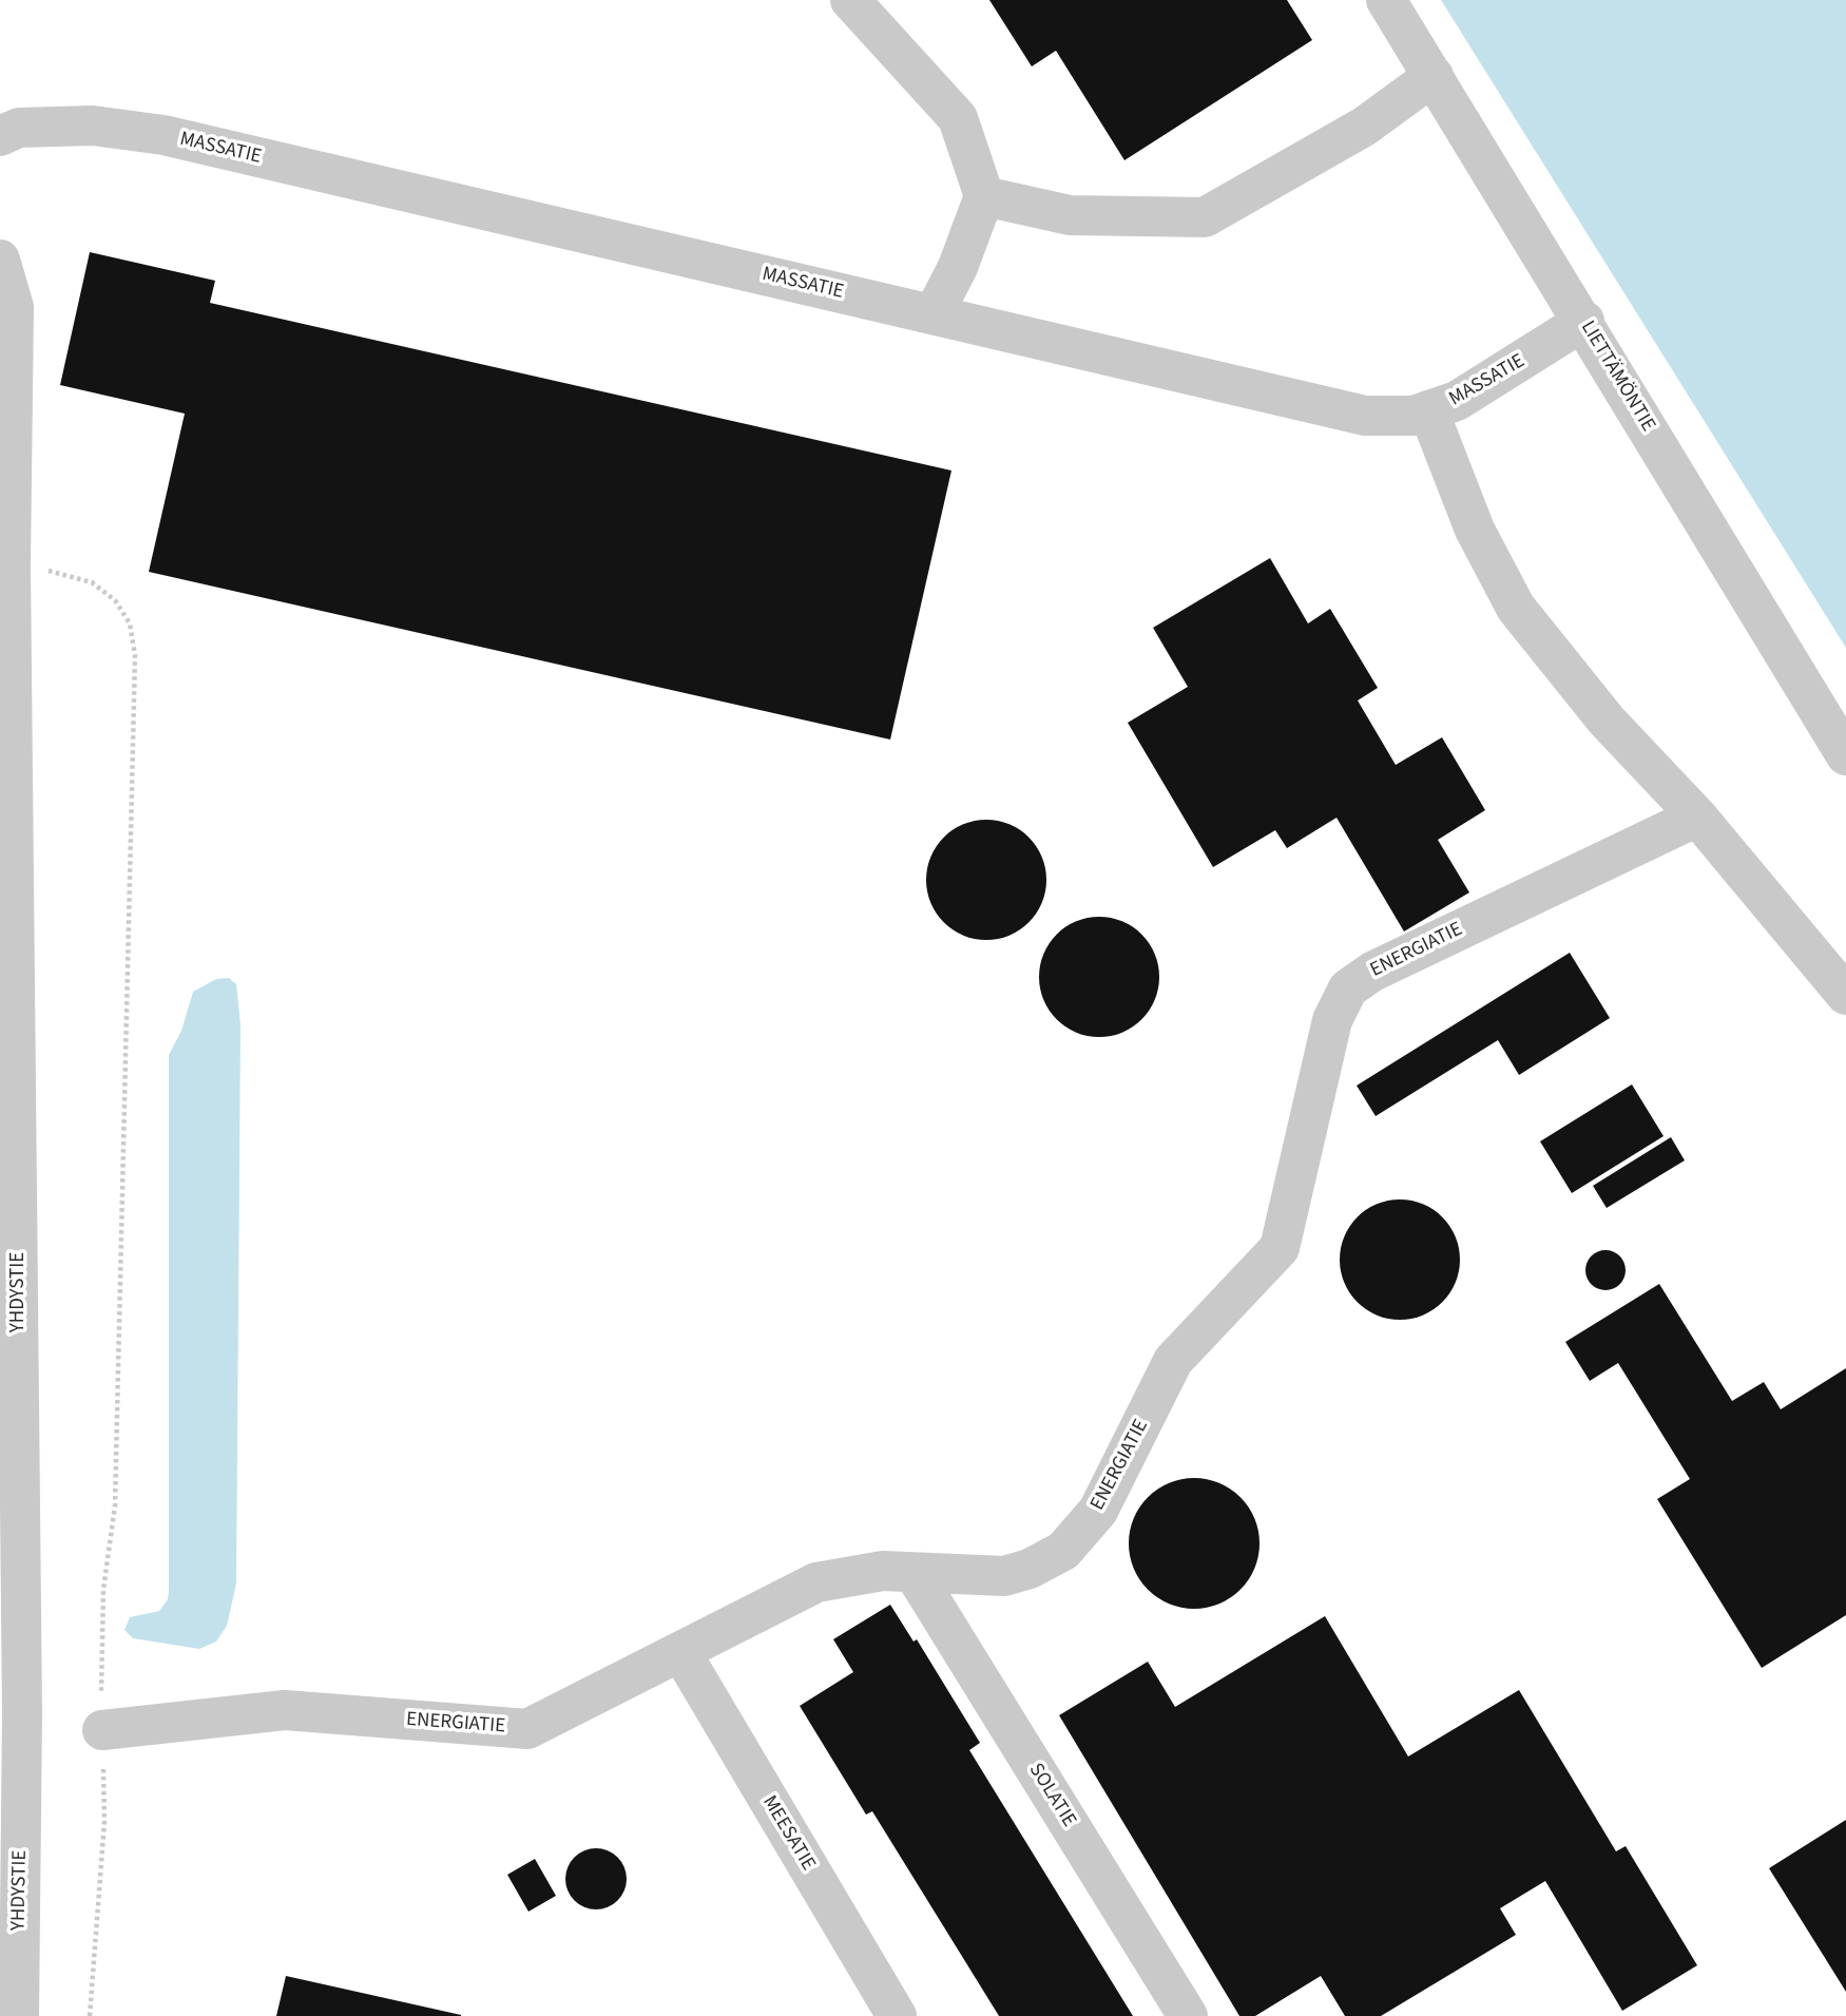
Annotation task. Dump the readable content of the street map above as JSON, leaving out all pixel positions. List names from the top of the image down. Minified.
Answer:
{"streets":{"lane":["MASSATIE","LIETTÄMÖNTIE","ENERGIATIE","YHDYSTIE","SOLATIE","MEESATIE"]},"crossings":[["MASSATIE","LIETTÄMÖNTIE"],["ENERGIATIE","SOLATIE"],["ENERGIATIE","MEESATIE"]]}
